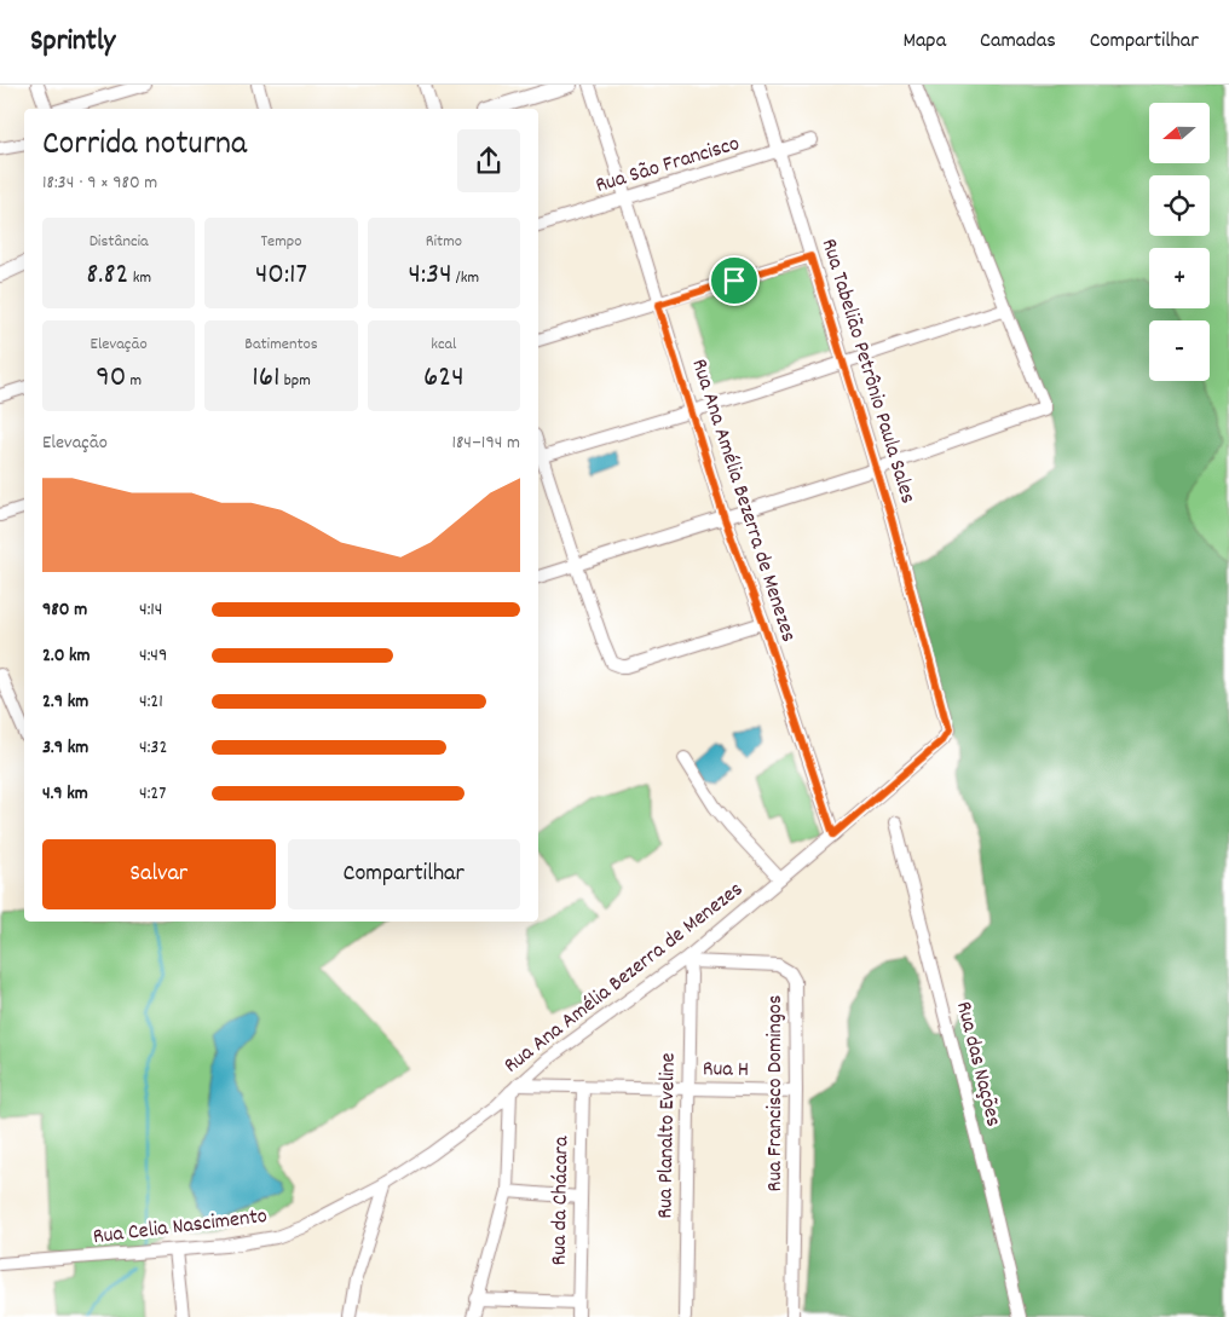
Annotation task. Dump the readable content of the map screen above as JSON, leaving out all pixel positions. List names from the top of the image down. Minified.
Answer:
{"streets":{"street":["Rua São Francisco","Rua Tabelião Petrônio Paula Sales","Rua Ana Amélia Bezerra de Menezes","Rua das Nações","Rua H","Rua Francisco Domingos","Rua Planalto Eveline","Rua da Chácara","Rua Celia Nascimento"]},"crossings":[["Rua São Francisco","Rua Tabelião Petrônio Paula Sales"],["Rua São Francisco","Rua Ana Amélia Bezerra de Menezes"],["Rua Tabelião Petrônio Paula Sales","Rua Ana Amélia Bezerra de Menezes"],["Rua Ana Amélia Bezerra de Menezes","Rua H"],["Rua Ana Amélia Bezerra de Menezes","Rua Francisco Domingos"],["Rua Ana Amélia Bezerra de Menezes","Rua Planalto Eveline"],["Rua Ana Amélia Bezerra de Menezes","Rua Celia Nascimento"],["Rua H","Rua Francisco Domingos"],["Rua H","Rua Planalto Eveline"],["Rua H","Rua da Chácara"],["Rua H","Rua Celia Nascimento"],["Rua Francisco Domingos","Rua Planalto Eveline"]],"north":"left","page":{"header":"Sprintly","nav":["Mapa","Camadas","Compartilhar"],"map_buttons":["+","−"],"heading":["Corrida noturna","18:34 · 9 × 980 m"],"stats":[["Distância","8.82 km"],["Tempo","40:17"],["Ritmo","4:34 /km"],["Elevação","90 m"],["Batimentos","161 bpm"],["kcal","624"]],"chart":["Elevação","184–194 m"],"list":[{"name":"980 m","note":"4:14"},{"name":"2.0 km","note":"4:49"},{"name":"2.9 km","note":"4:21"},{"name":"3.9 km","note":"4:32"},{"name":"4.9 km","note":"4:27"}],"buttons":["Salvar","Compartilhar"]}}
